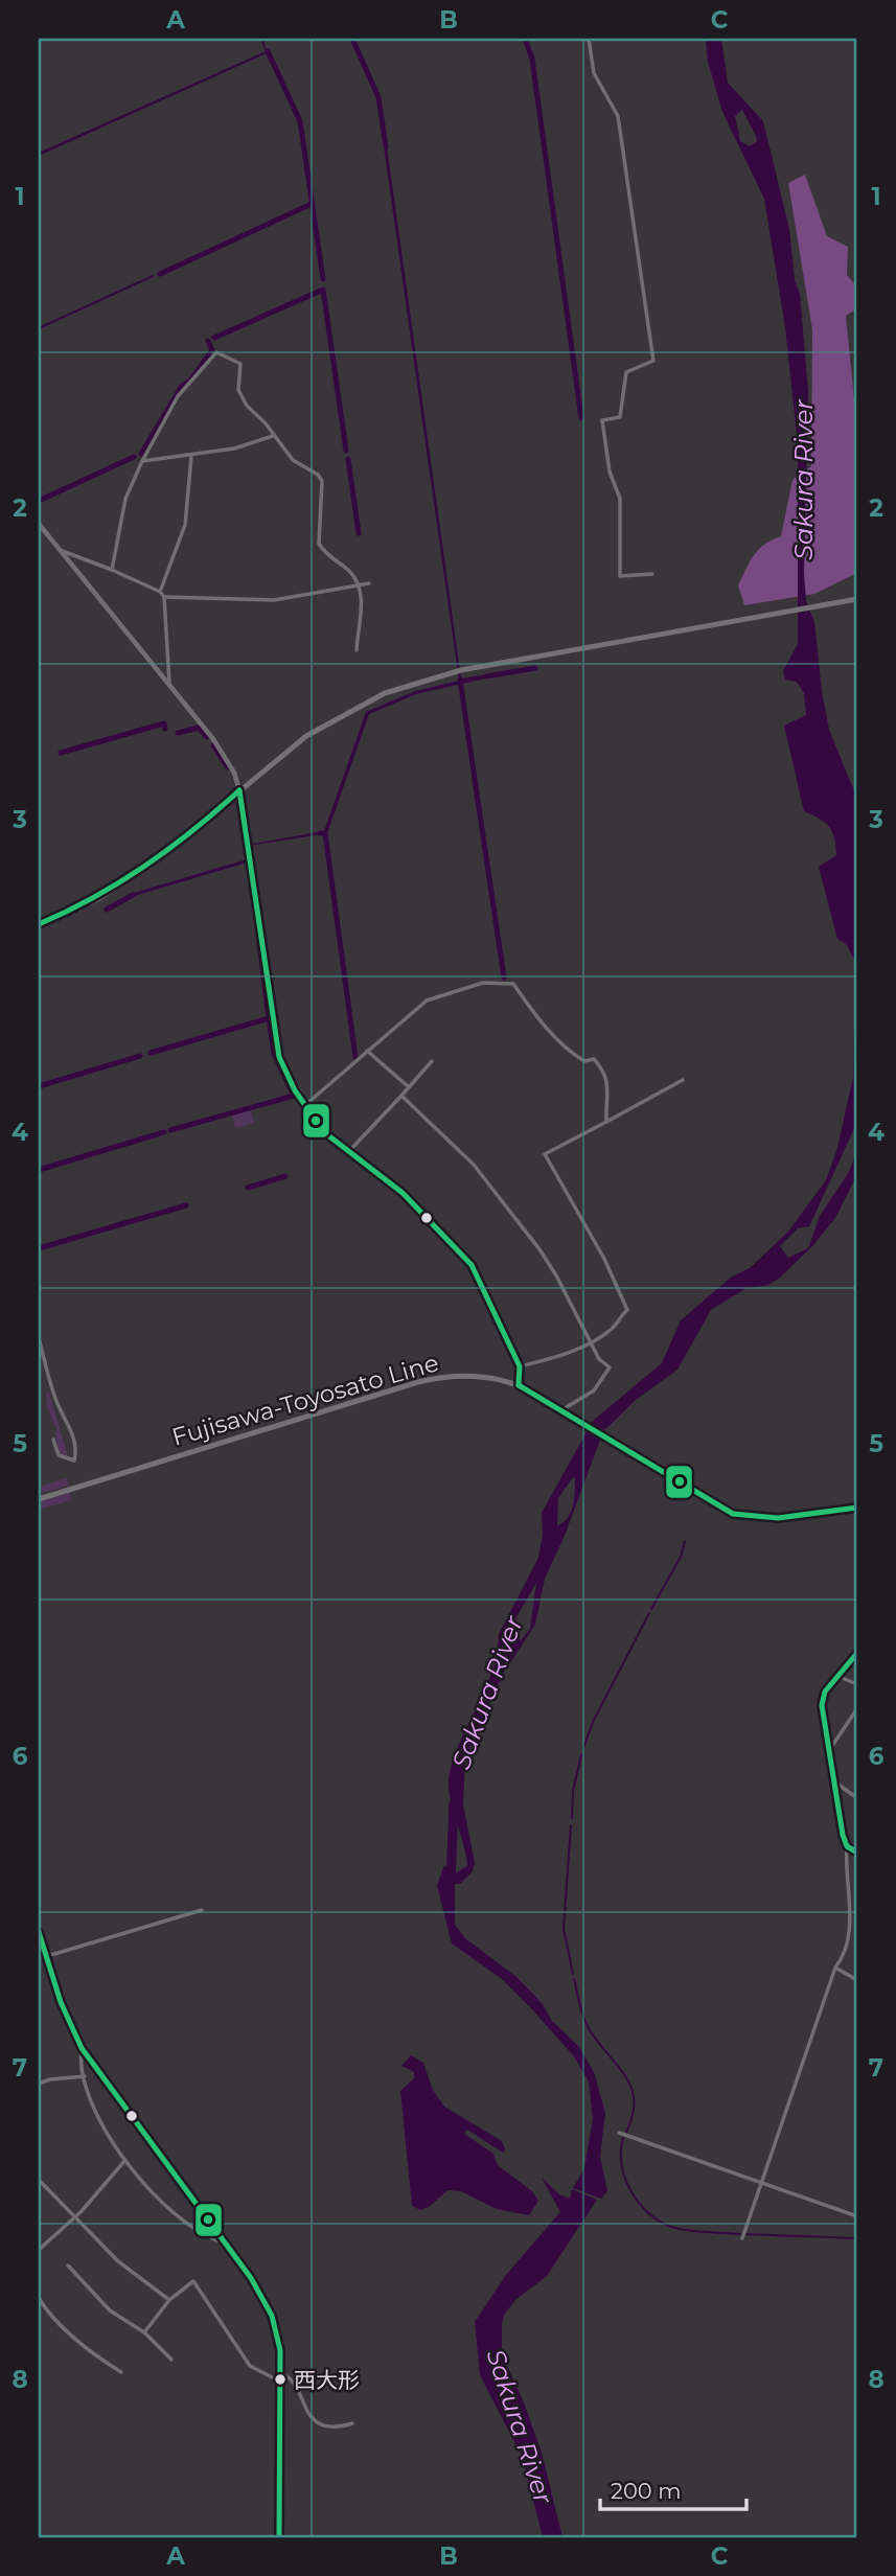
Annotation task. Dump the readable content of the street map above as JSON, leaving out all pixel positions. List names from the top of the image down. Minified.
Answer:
{"streets":{"main road":["Fujisawa-Toyosato Line"]},"water":["Sakura River"],"places":["西大形"],"lines":["transit line O"],"scale_bar":"200 m","grid":{"columns":["A","B","C"],"rows":["1","2","3","4","5","6","7","8"]}}
